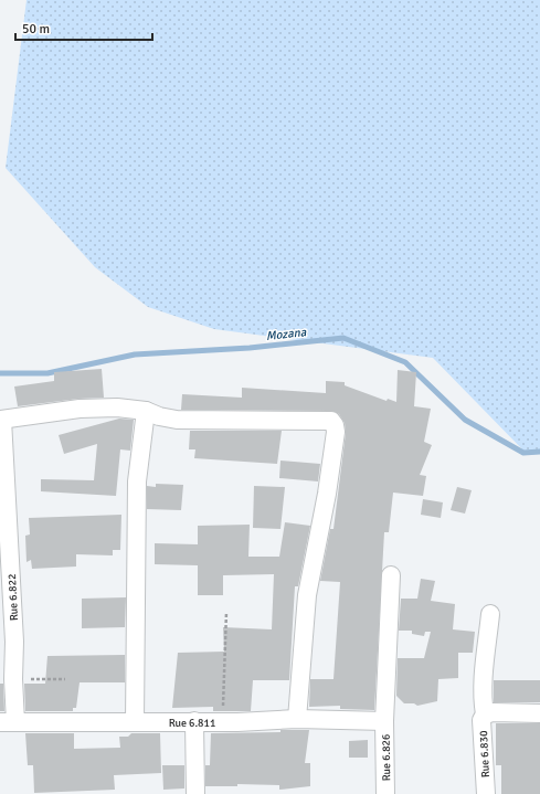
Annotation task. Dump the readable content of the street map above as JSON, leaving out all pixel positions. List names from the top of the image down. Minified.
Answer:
{"streets":{"street":["Rue 6.822","Rue 6.811","Rue 6.830","Rue 6.826"]},"crossings":[["Rue 6.822","Rue 6.811"],["Rue 6.811","Rue 6.826"]],"water":["Mozana"],"scale_bar":"50 m"}
